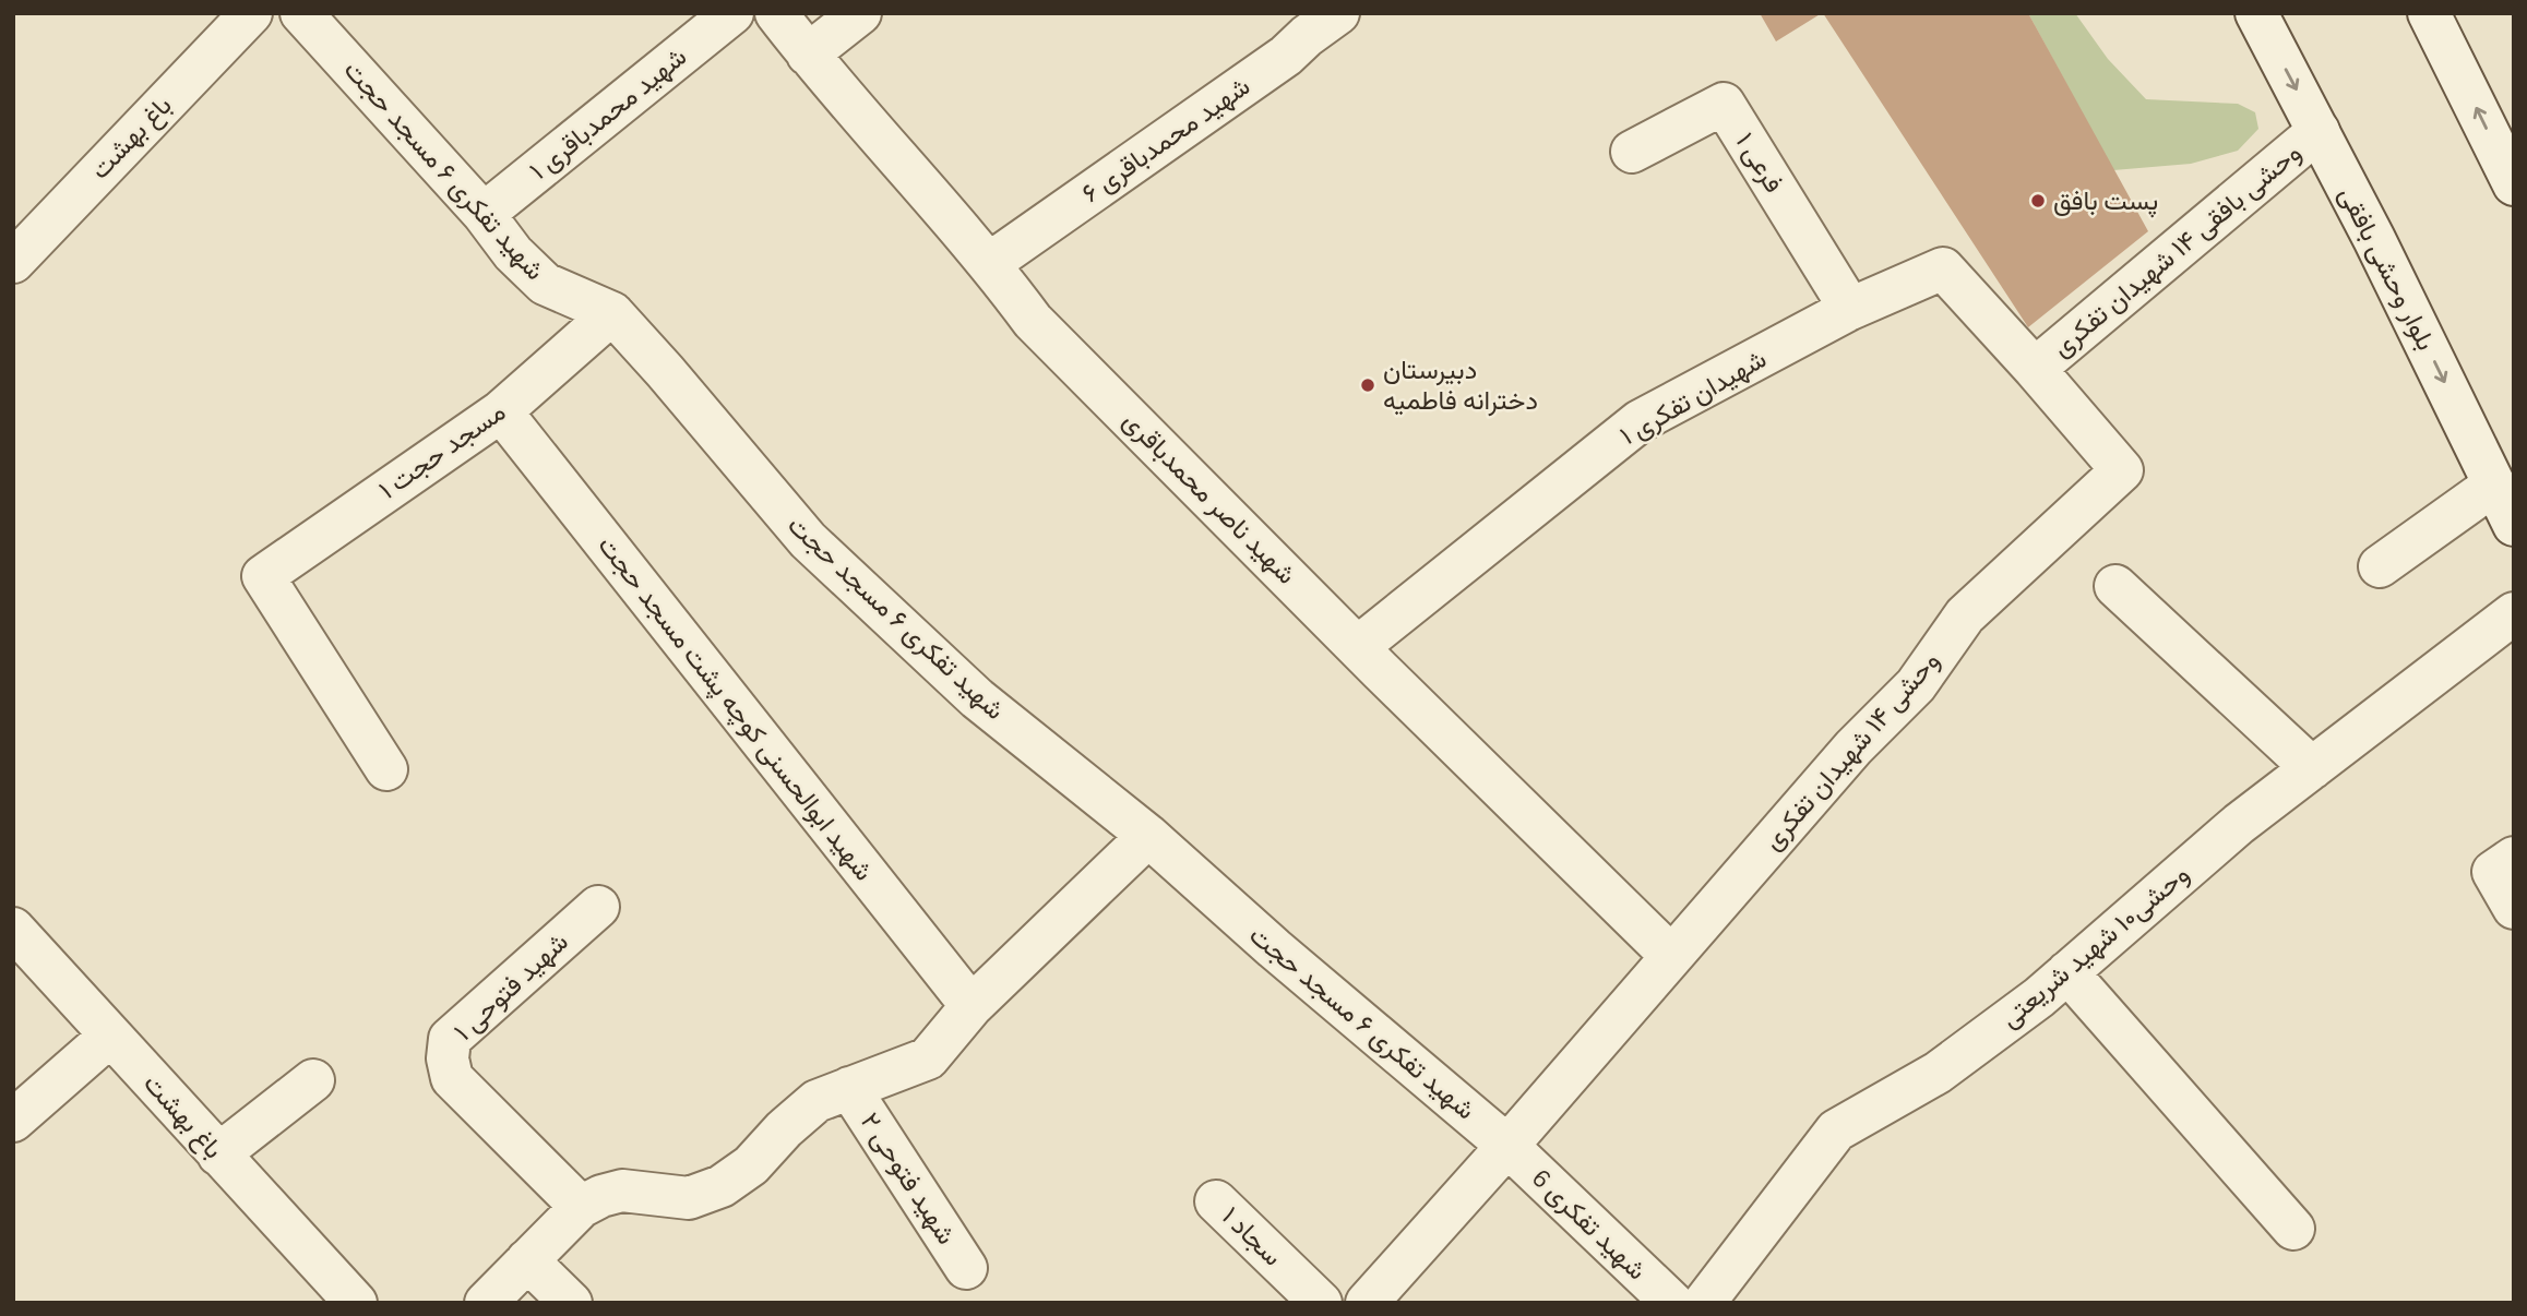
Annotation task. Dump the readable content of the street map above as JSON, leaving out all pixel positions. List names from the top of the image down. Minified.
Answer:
{"streets":{"street":["شهید محمدباقری ۱","باغ بهشت","شهید محمدباقری ۶","فرعی ۱","شهید تفکری ۶ مسجد حجت","وحشی بافقی ۱۴ شهیدان تفکری","بلوار وحشی بافقی","شهیدان تفکری ۱","مسجد حجت ۱","شهید ناصر محمدباقری","شهید ابوالحسنی کوچه پشت مسجد حجت","وحشی ۱۴ شهیدان تفکری","وحشی۱۰ شهید شریعتی","شهید فتوحی ۱","شهید فتوحی ۲","شهید تفکری 6","سجاد ۱"]},"crossings":[["شهید محمدباقری ۱","شهید تفکری ۶ مسجد حجت"],["شهید محمدباقری ۶","شهید ناصر محمدباقری"],["فرعی ۱","شهیدان تفکری ۱"],["شهید تفکری ۶ مسجد حجت","مسجد حجت ۱"],["شهید تفکری ۶ مسجد حجت","وحشی ۱۴ شهیدان تفکری"],["شهید تفکری ۶ مسجد حجت","شهید تفکری 6"],["وحشی بافقی ۱۴ شهیدان تفکری","بلوار وحشی بافقی"],["وحشی بافقی ۱۴ شهیدان تفکری","شهیدان تفکری ۱"],["وحشی بافقی ۱۴ شهیدان تفکری","وحشی ۱۴ شهیدان تفکری"],["شهیدان تفکری ۱","شهید ناصر محمدباقری"],["شهیدان تفکری ۱","وحشی ۱۴ شهیدان تفکری"],["مسجد حجت ۱","شهید ابوالحسنی کوچه پشت مسجد حجت"],["شهید ناصر محمدباقری","وحشی ۱۴ شهیدان تفکری"],["وحشی ۱۴ شهیدان تفکری","شهید تفکری 6"]],"places":["پست بافق","دبیرستان دخترانه فاطمیه"]}
